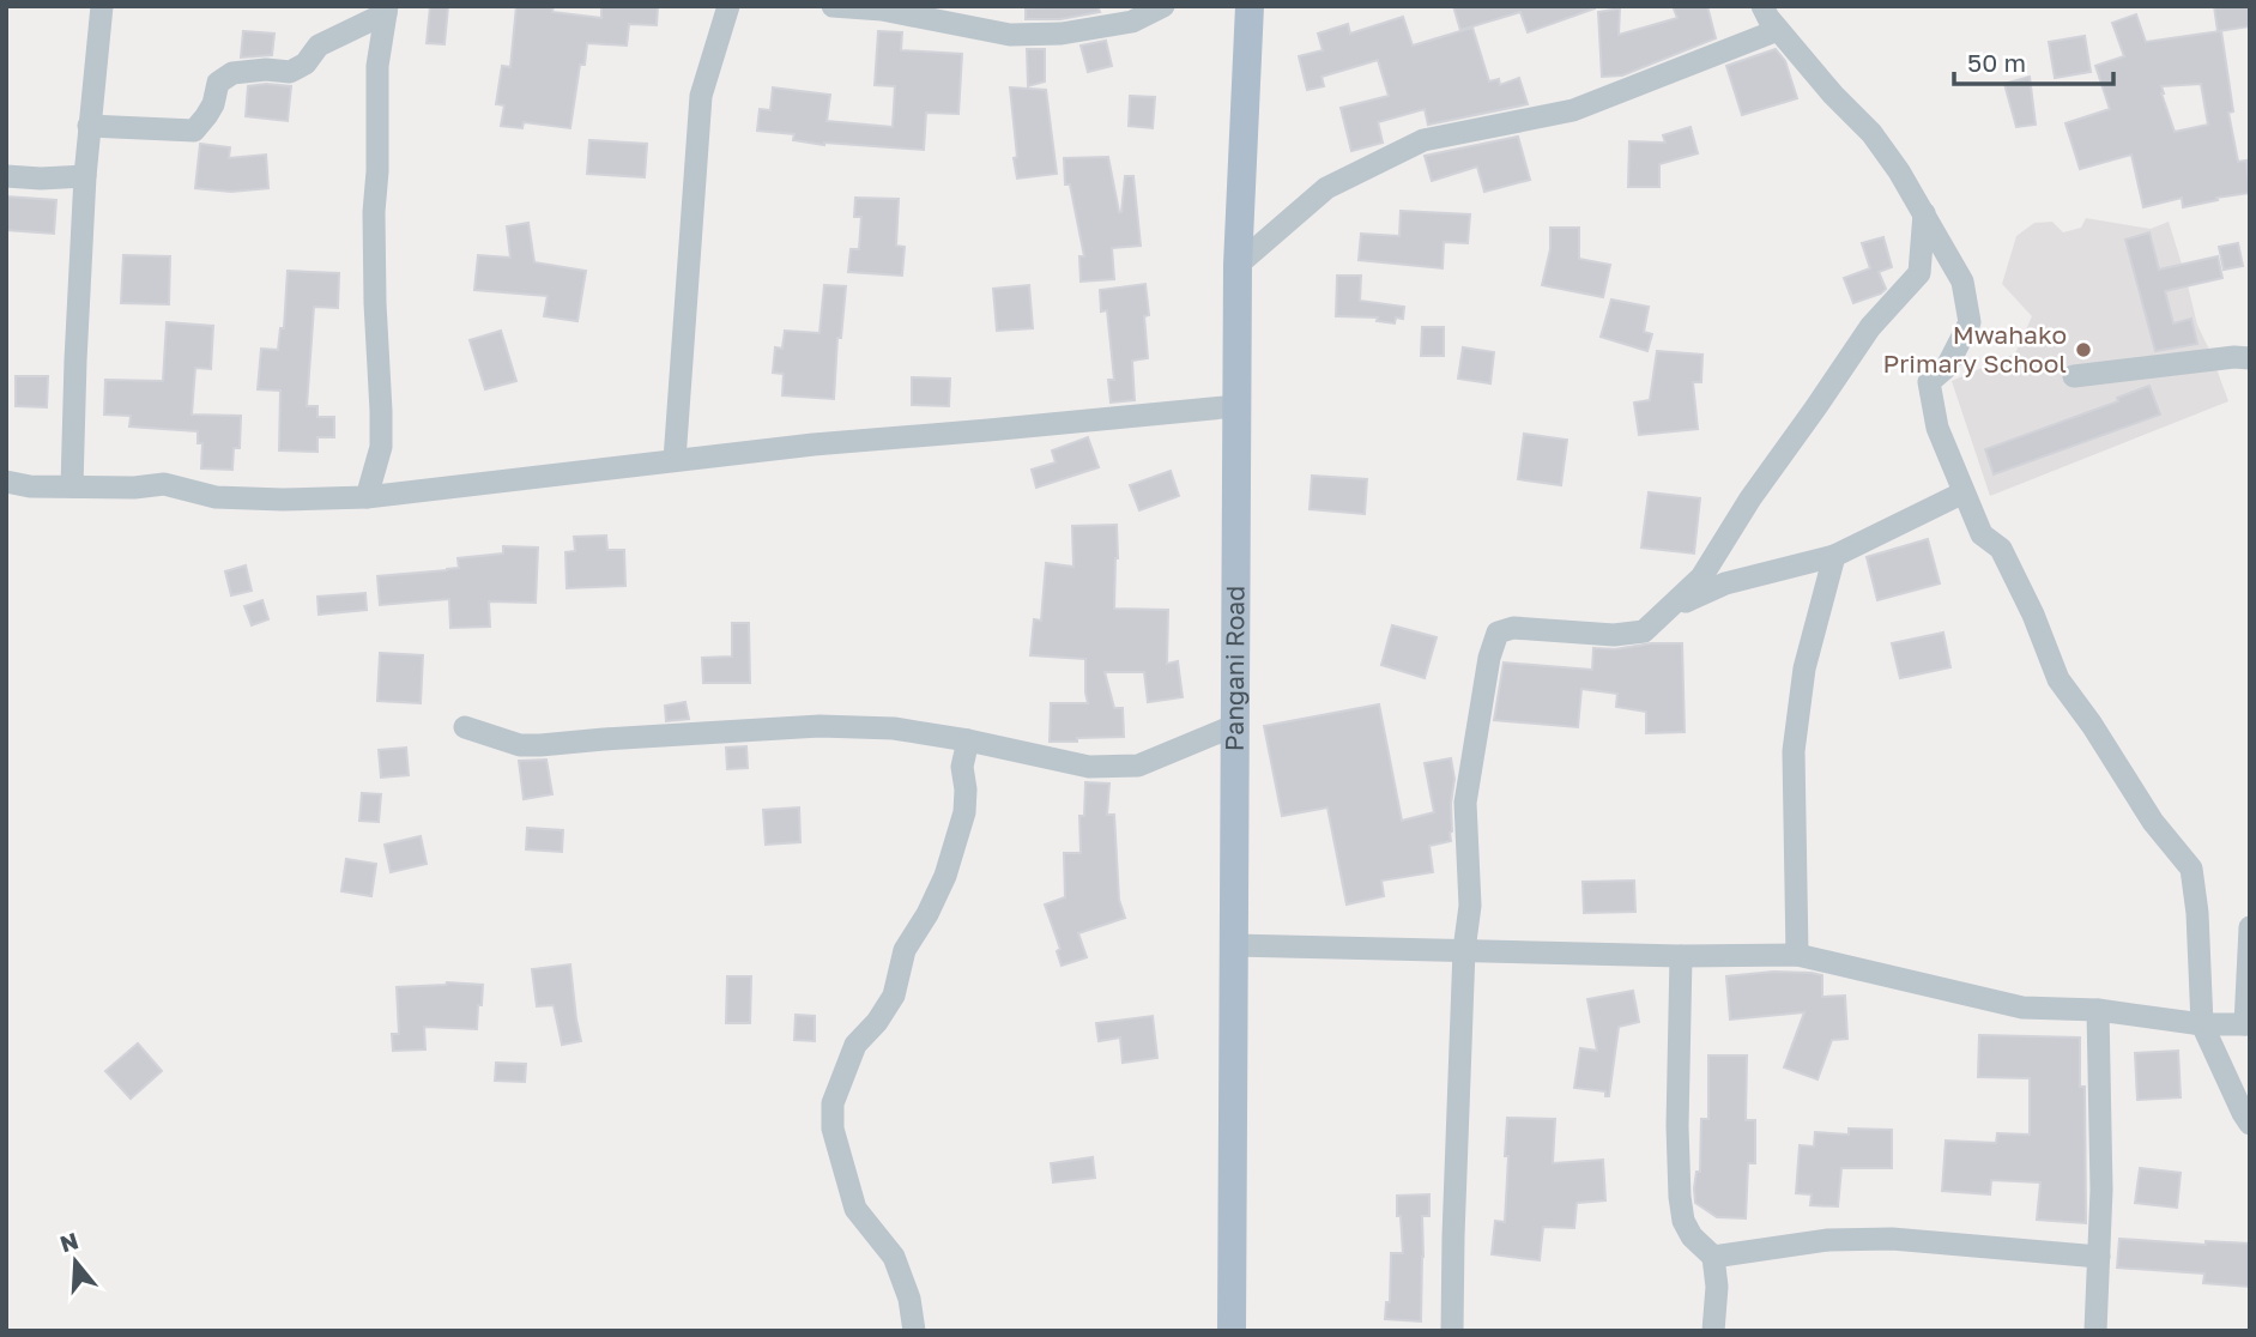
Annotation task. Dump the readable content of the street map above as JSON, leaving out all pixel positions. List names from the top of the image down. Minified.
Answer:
{"streets":{"main road":["Pangani Road"]},"places":["Mwahako Primary School"],"scale_bar":"50 m","north":"top"}
